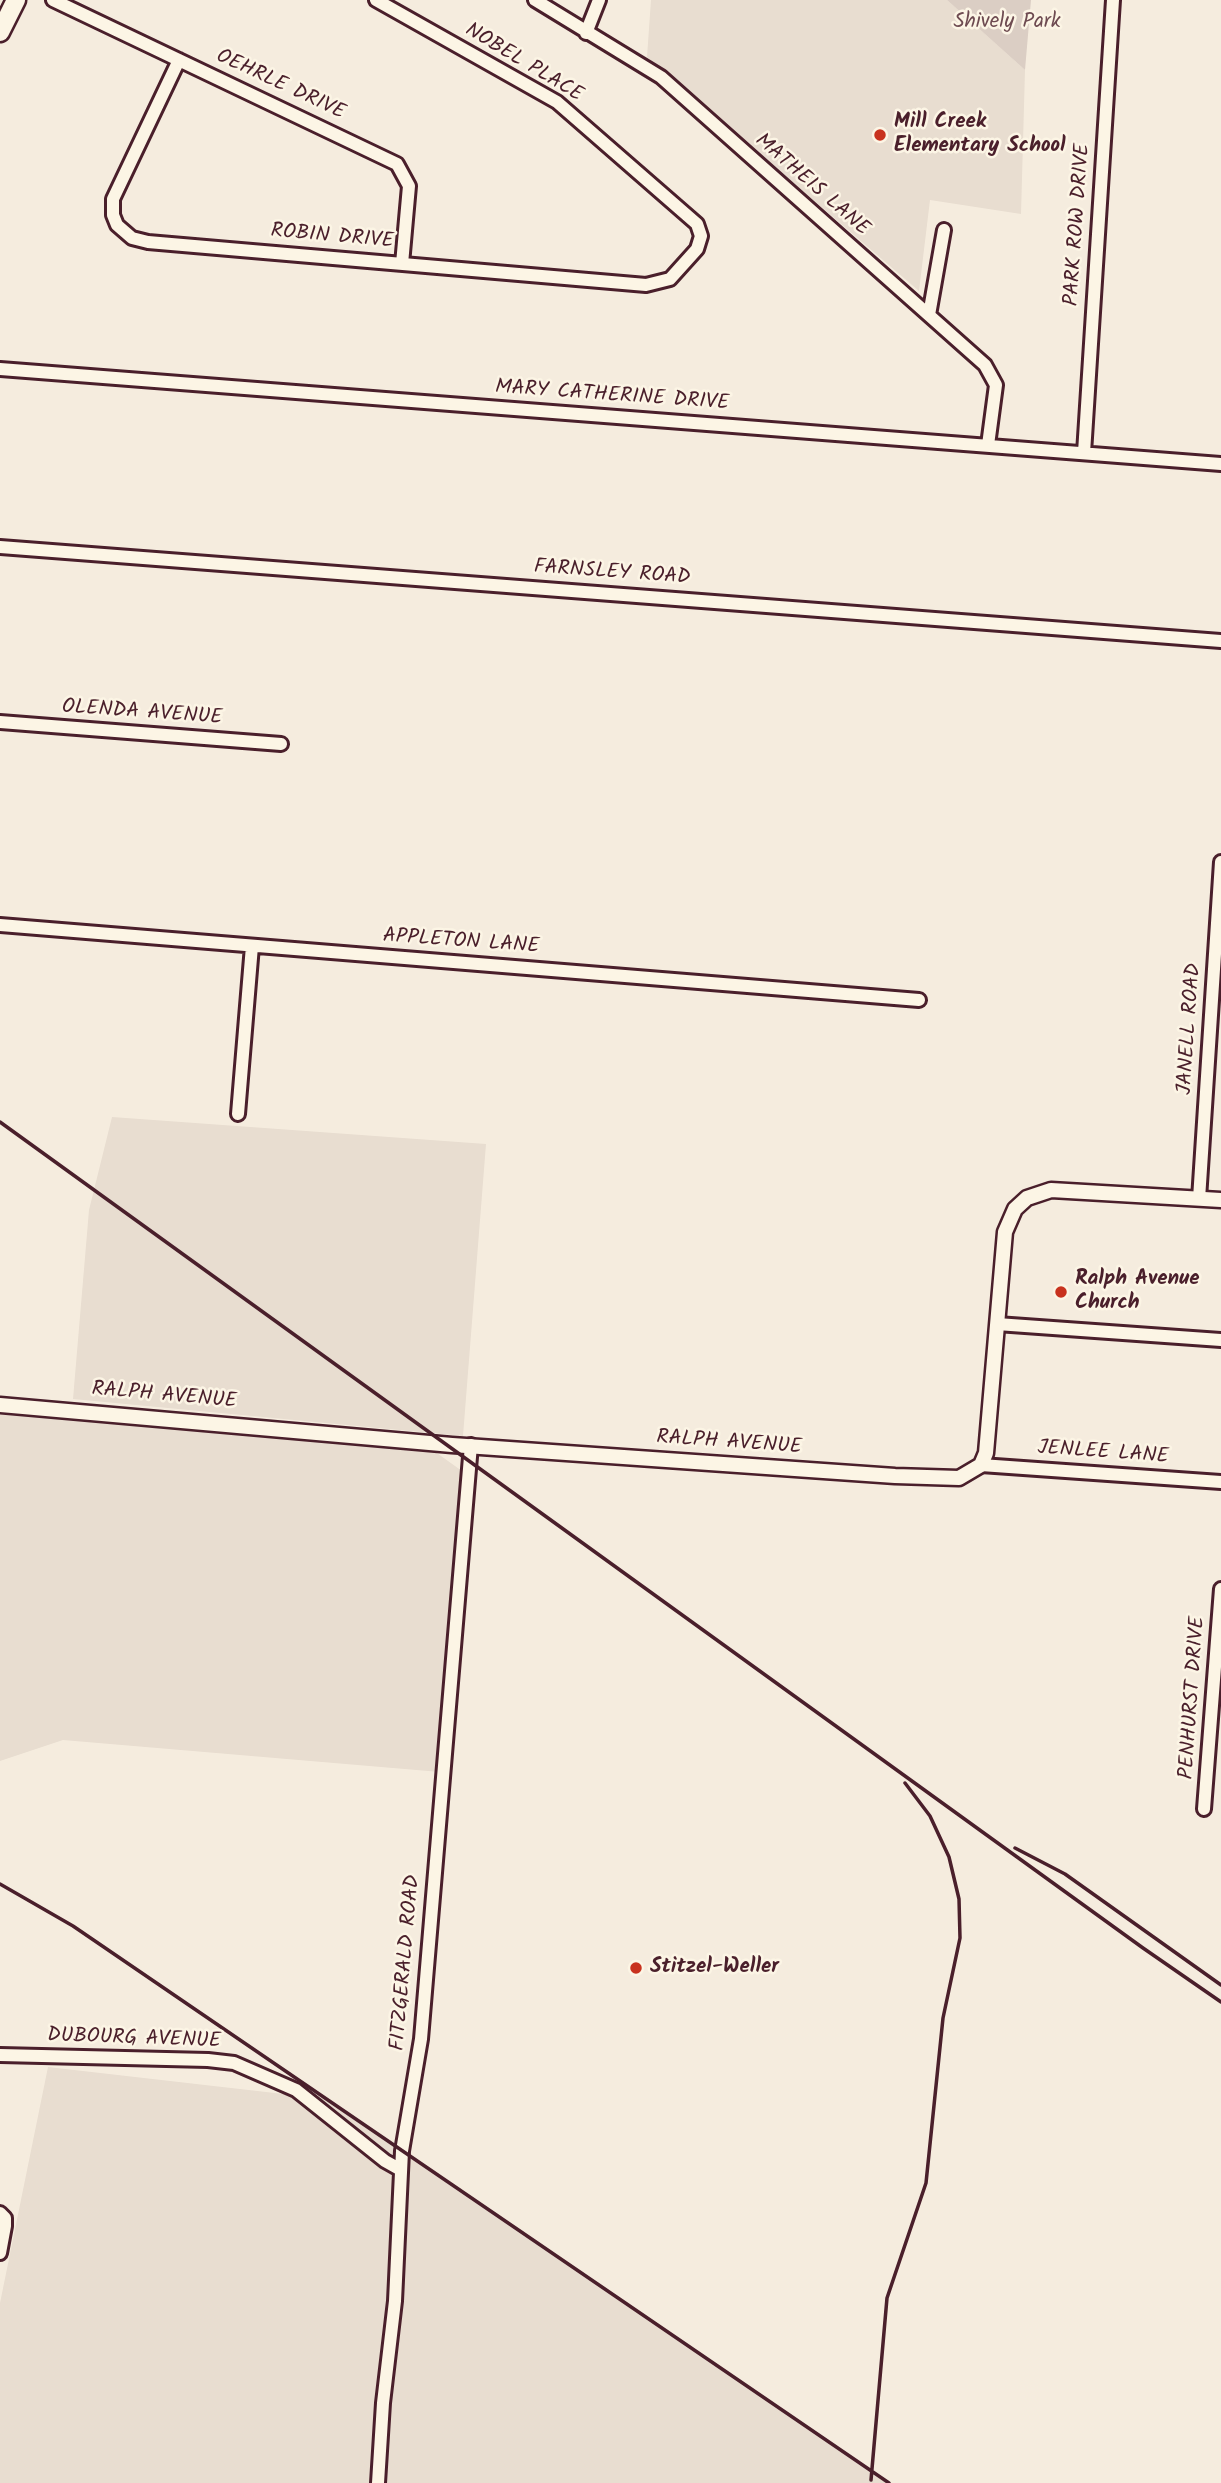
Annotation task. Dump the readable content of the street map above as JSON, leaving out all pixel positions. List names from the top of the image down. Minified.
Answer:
{"streets":{"street":["NOBEL PLACE","OEHRLE DRIVE","MATHEIS LANE","PARK ROW DRIVE","ROBIN DRIVE","MARY CATHERINE DRIVE","FARNSLEY ROAD","OLENDA AVENUE","APPLETON LANE","JANELL ROAD","RALPH AVENUE","JENLEE LANE","PENHURST DRIVE","FITZGERALD ROAD","DUBOURG AVENUE"]},"crossings":[["NOBEL PLACE","ROBIN DRIVE"],["OEHRLE DRIVE","ROBIN DRIVE"],["MATHEIS LANE","MARY CATHERINE DRIVE"],["PARK ROW DRIVE","MARY CATHERINE DRIVE"],["RALPH AVENUE","JENLEE LANE"],["RALPH AVENUE","FITZGERALD ROAD"],["FITZGERALD ROAD","DUBOURG AVENUE"]],"parks":["Shively Park"],"places":["Mill Creek Elementary School","Ralph Avenue Church","Stitzel-Weller"]}
